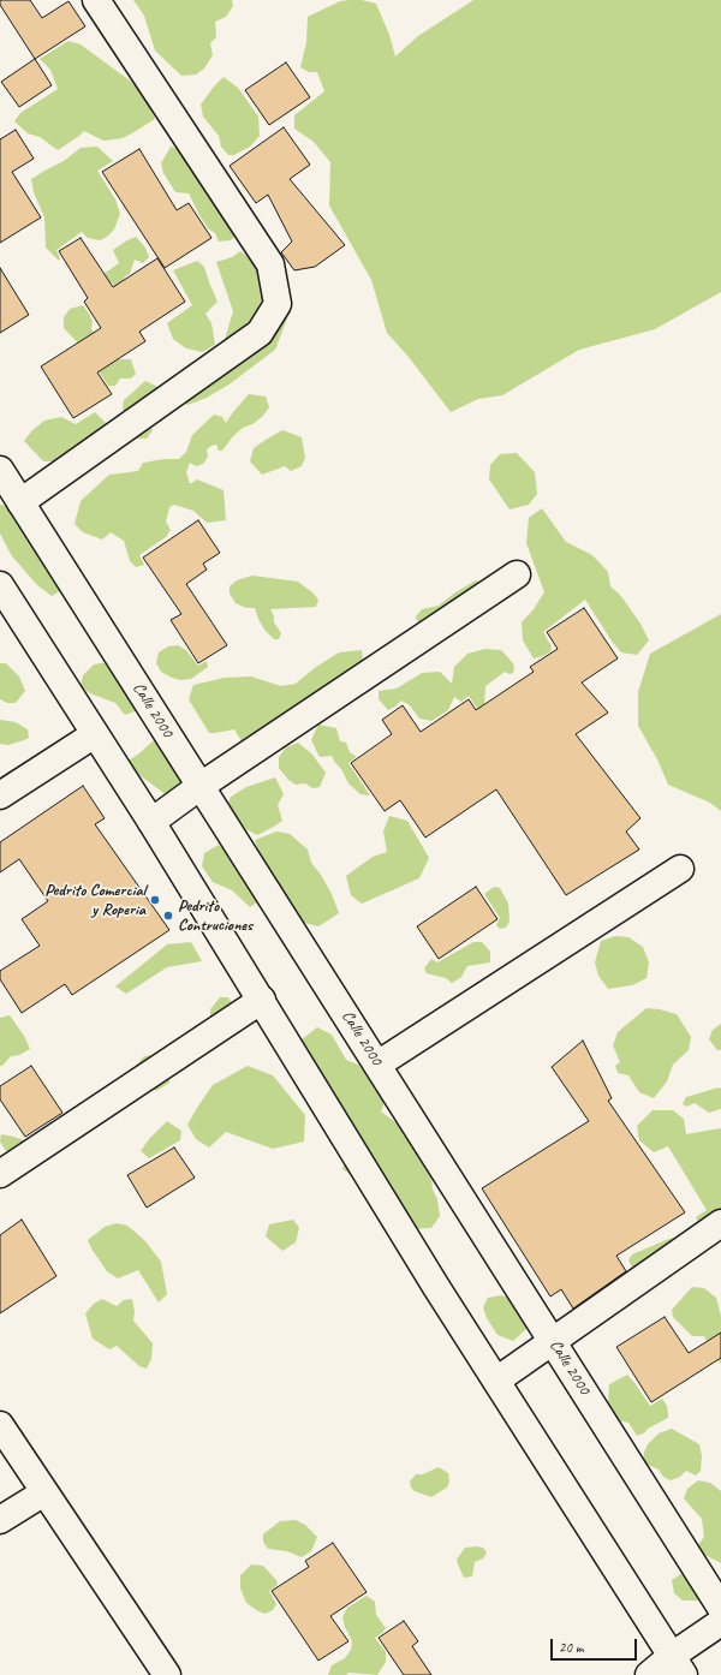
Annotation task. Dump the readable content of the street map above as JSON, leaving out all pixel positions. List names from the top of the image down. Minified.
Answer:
{"streets":{"street":["Calle 2000"]},"places":["Pedrito Comercial y Roperia","Pedrito Contruciones"],"scale_bar":"20 m"}
